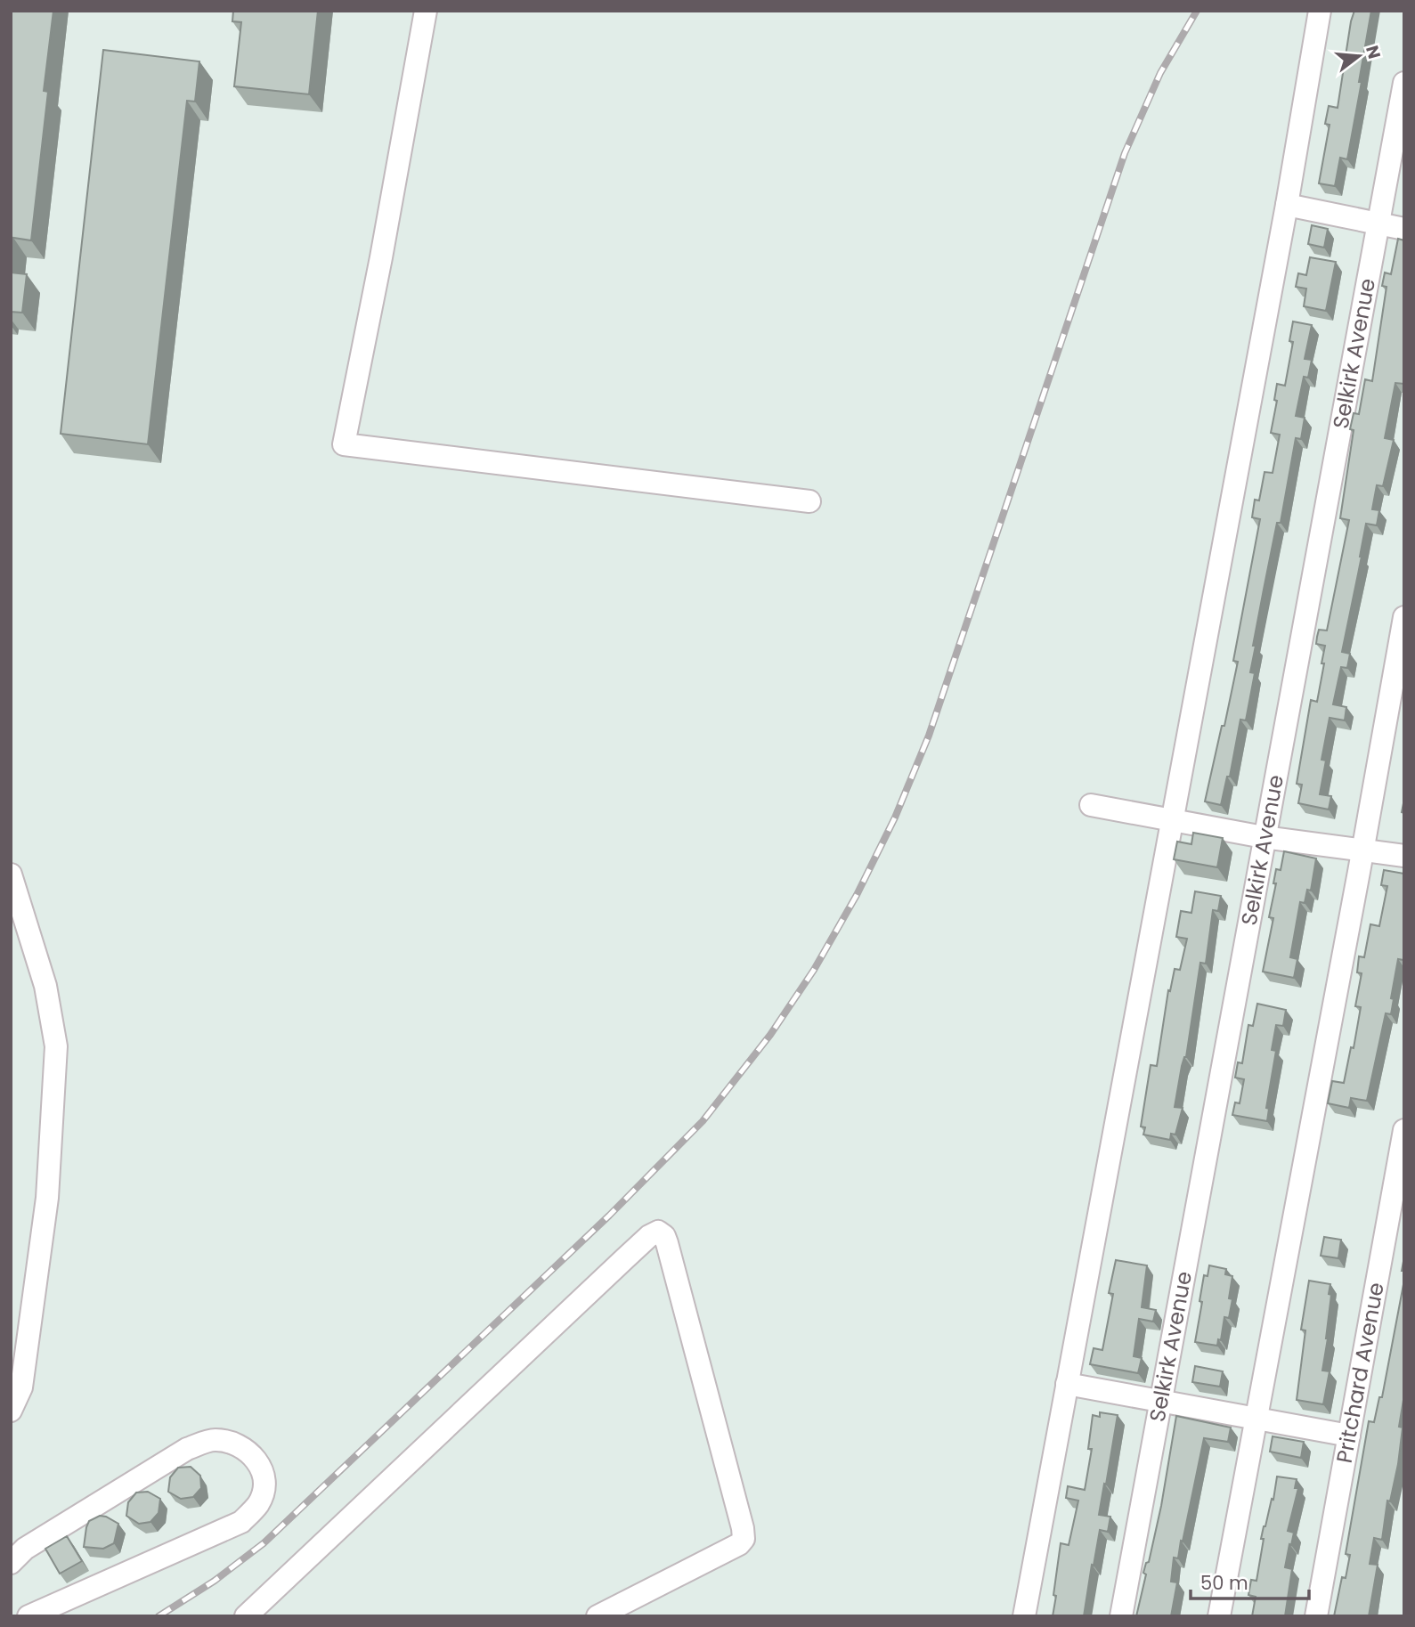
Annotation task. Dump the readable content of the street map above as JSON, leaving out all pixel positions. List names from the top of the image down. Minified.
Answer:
{"streets":{"street":["Selkirk Avenue","Pritchard Avenue"]},"scale_bar":"50 m","north":"right"}
